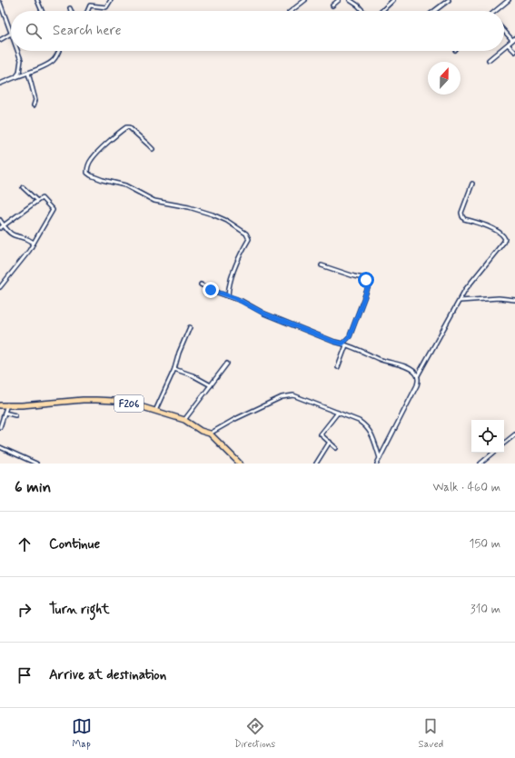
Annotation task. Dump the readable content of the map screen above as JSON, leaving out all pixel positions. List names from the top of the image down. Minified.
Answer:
{"streets":{"main road":["F206"]},"north":"top","page":{"search":"Search here","heading":["6 min","Walk · 460 m"],"list":[["Continue","150 m"],["Turn right","310 m"],"Arrive at destination"],"nav":["Map","Directions","Saved"]}}
